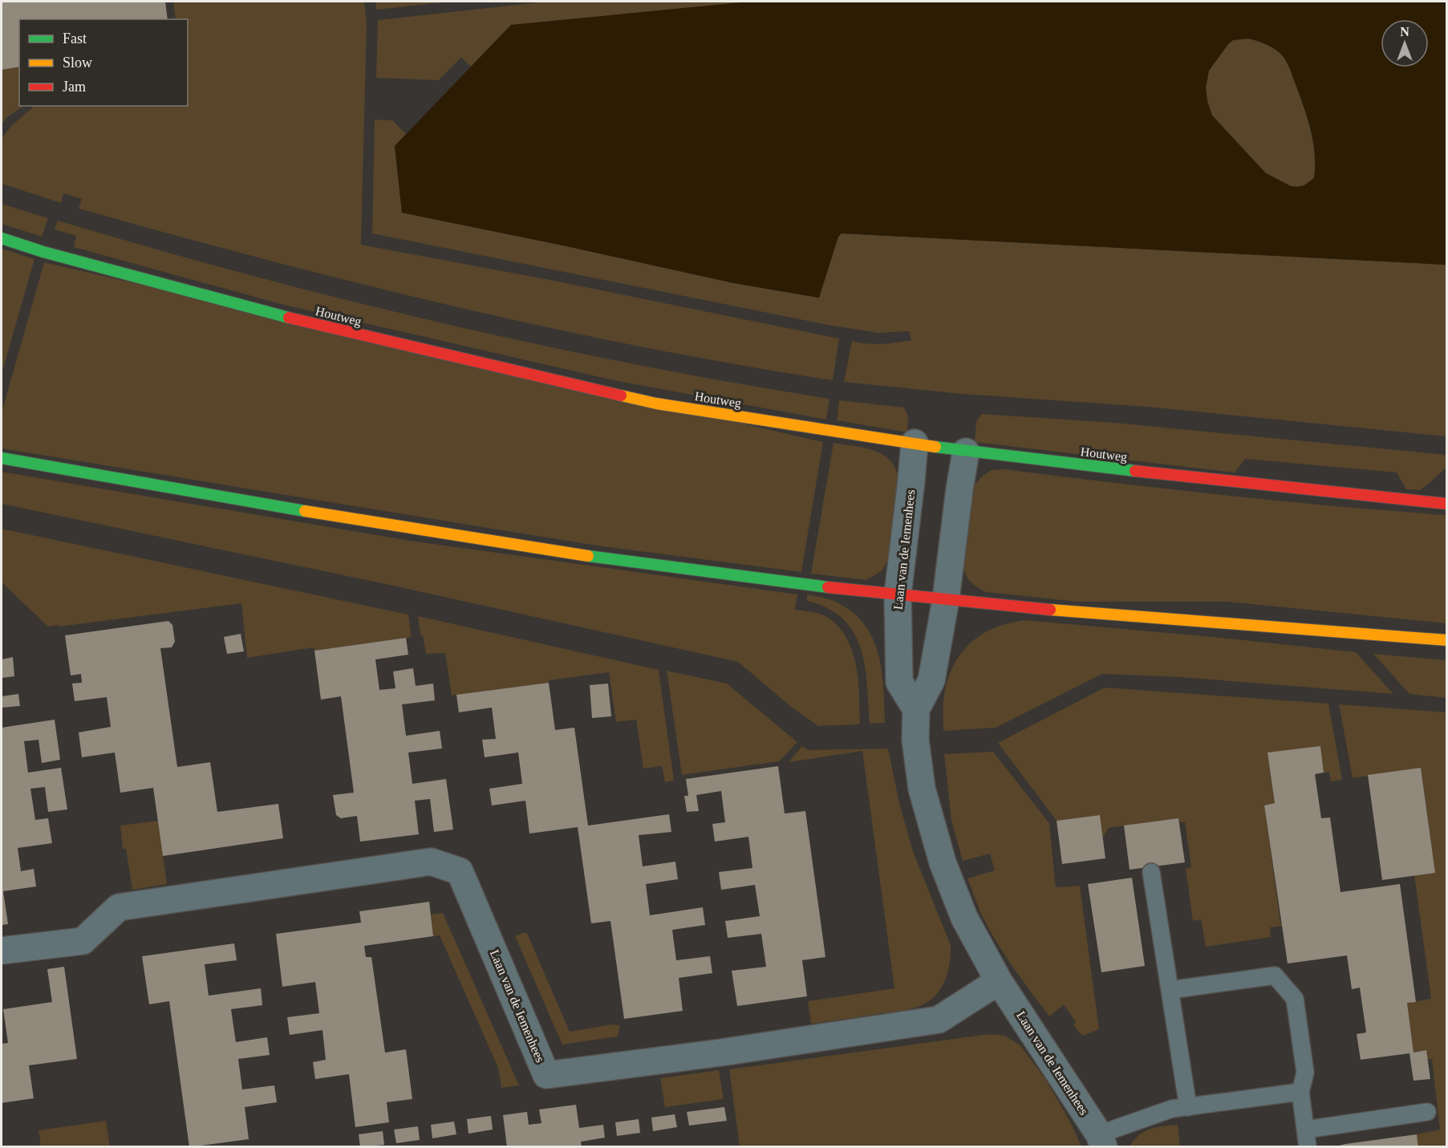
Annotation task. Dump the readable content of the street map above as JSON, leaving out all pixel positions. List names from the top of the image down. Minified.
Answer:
{"streets":{"street":["Houtweg","Laan van de Iemenhees"]},"crossings":[["Houtweg","Laan van de Iemenhees"]],"legend":["Fast","Slow","Jam"],"north":"top"}
